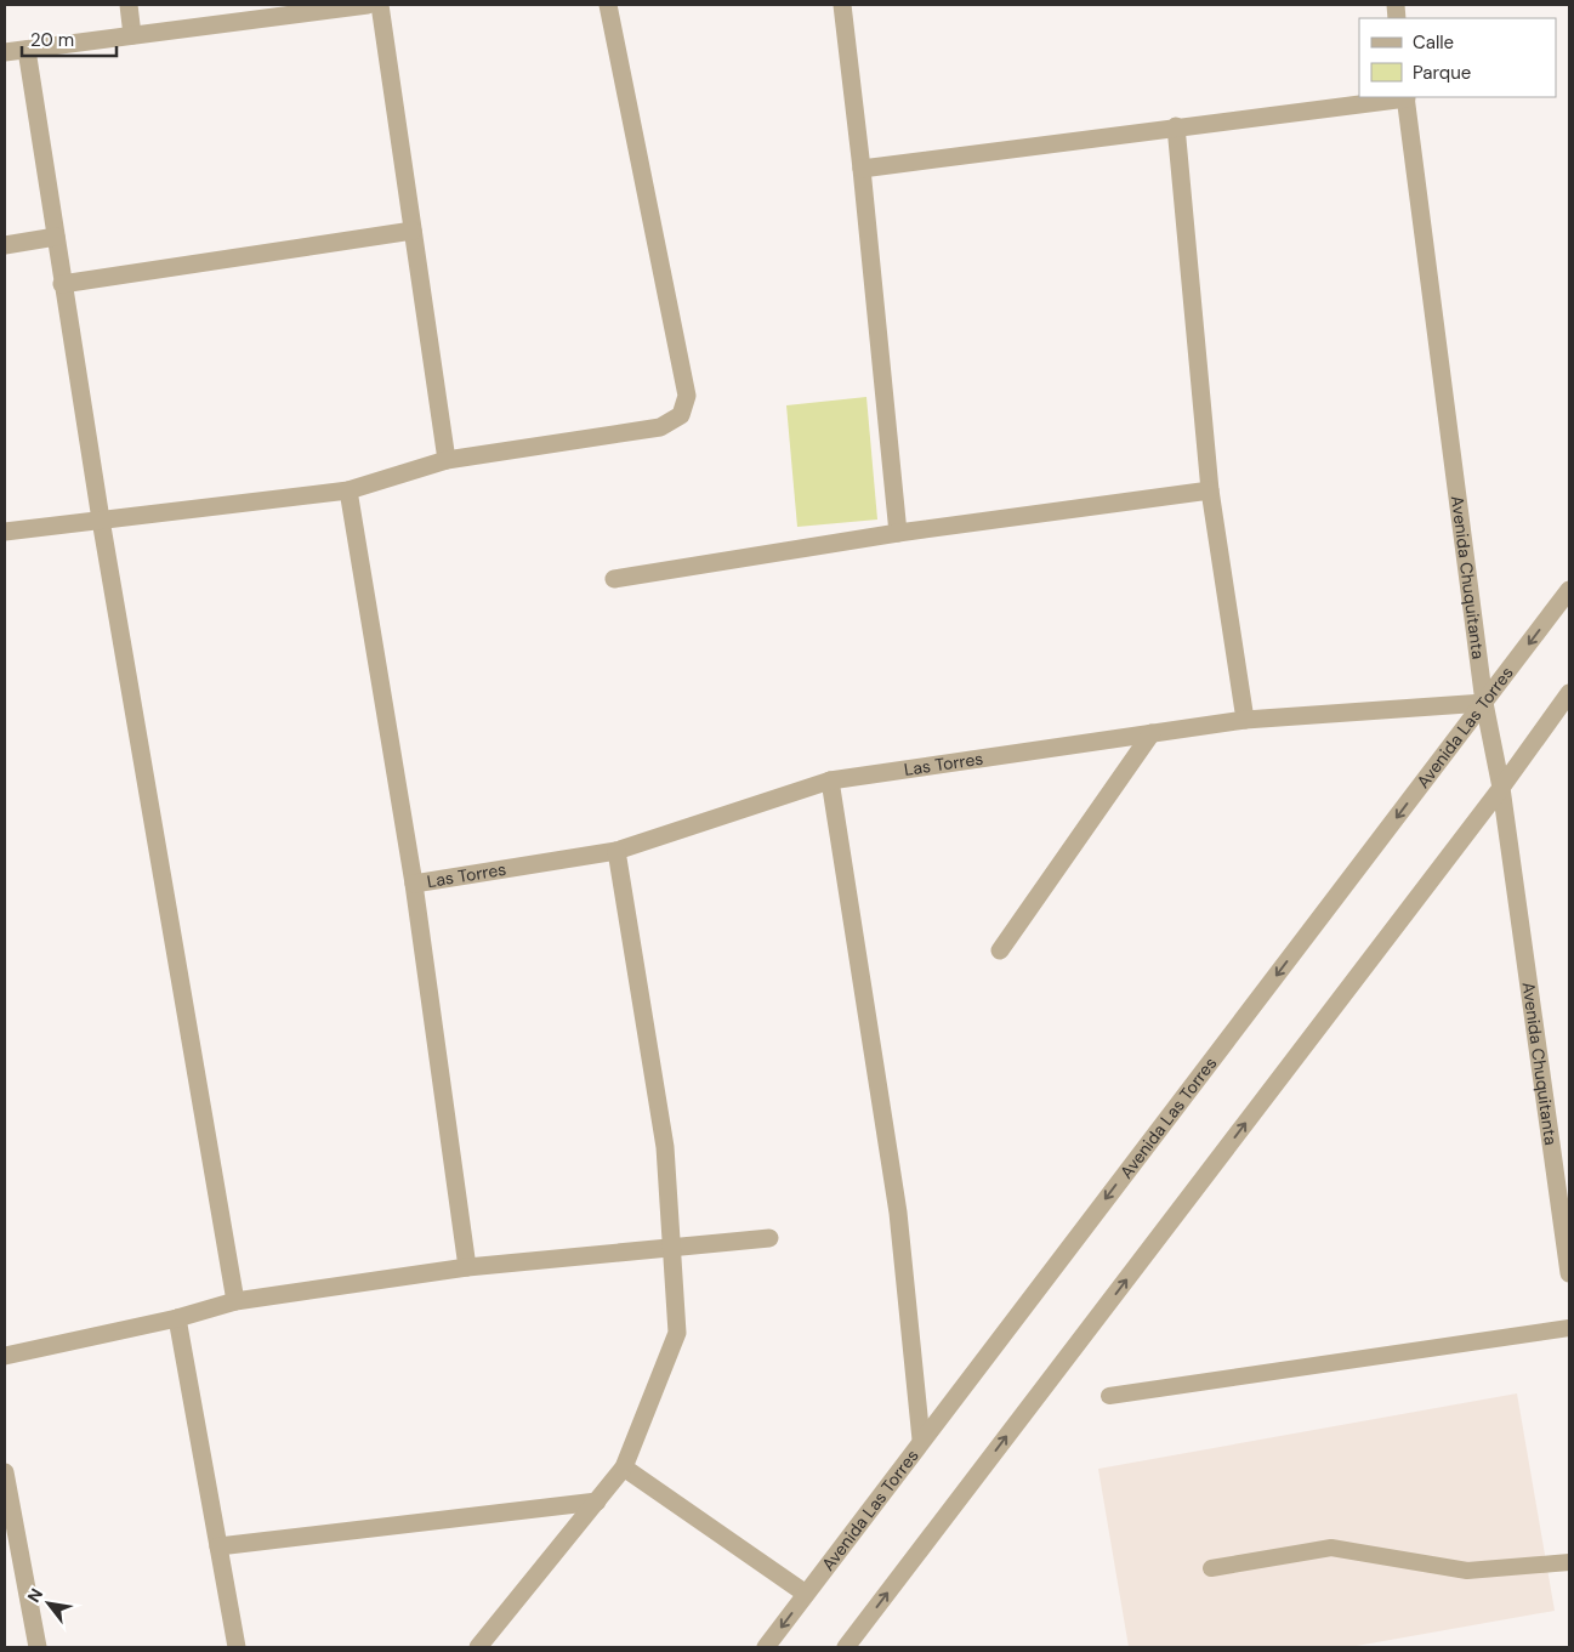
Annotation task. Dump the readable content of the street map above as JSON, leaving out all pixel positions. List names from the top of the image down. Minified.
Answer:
{"streets":{"street":["Avenida Chuquitanta","Avenida Las Torres","Las Torres"]},"crossings":[["Avenida Chuquitanta","Avenida Las Torres"],["Avenida Chuquitanta","Las Torres"],["Avenida Las Torres","Las Torres"]],"legend":["Calle","Parque"],"scale_bar":"20 m","north":"top left"}
